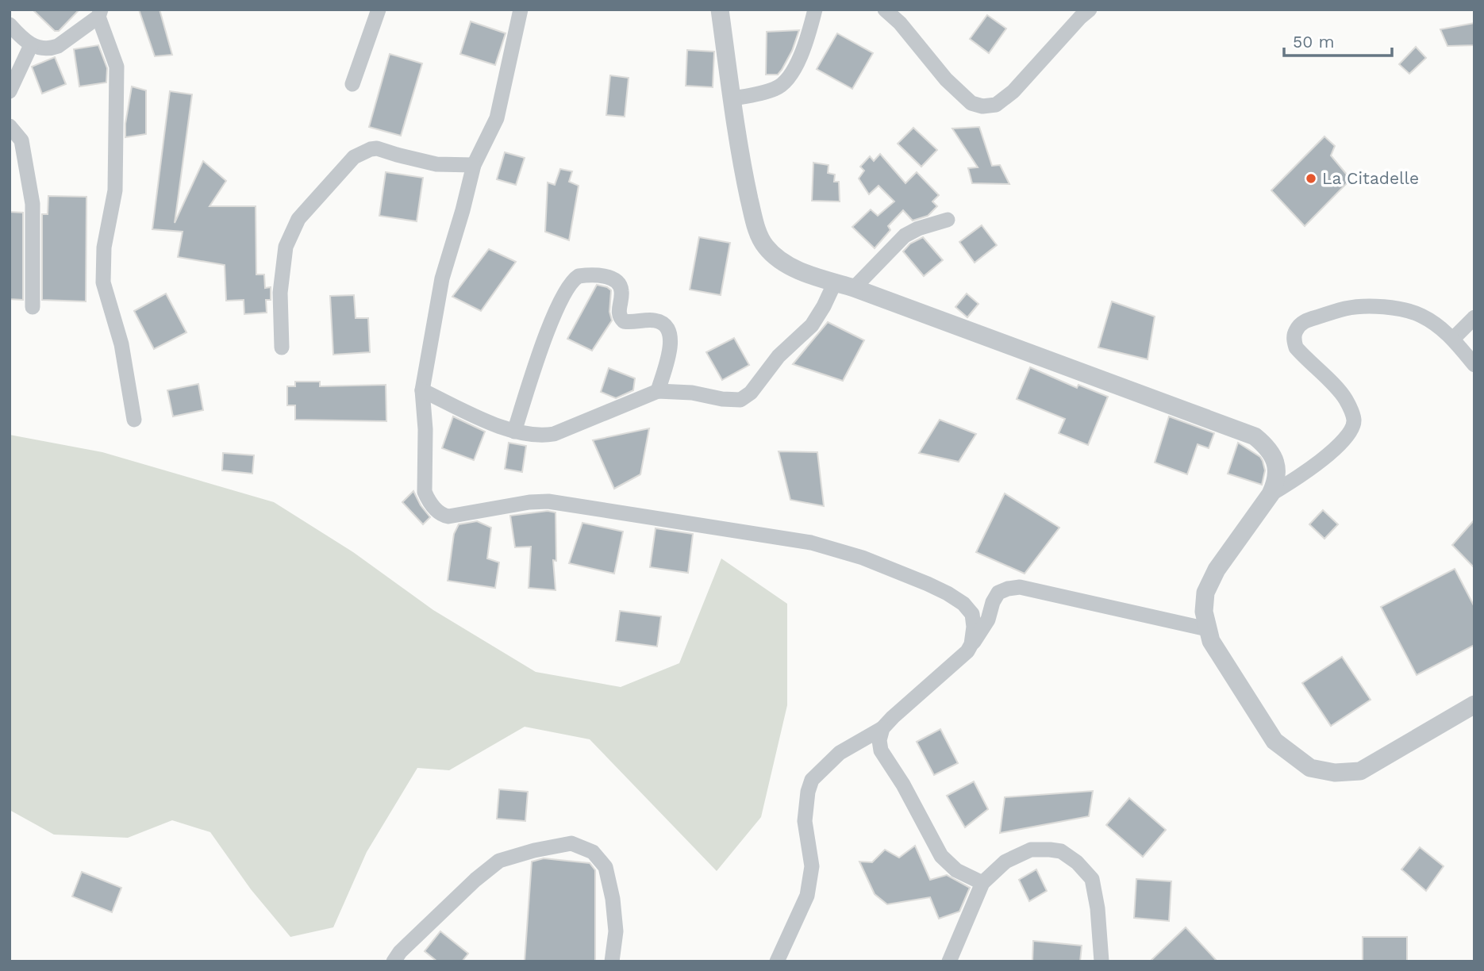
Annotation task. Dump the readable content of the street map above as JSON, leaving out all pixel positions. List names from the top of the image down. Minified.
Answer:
{"places":["La Citadelle"],"scale_bar":"50 m"}
